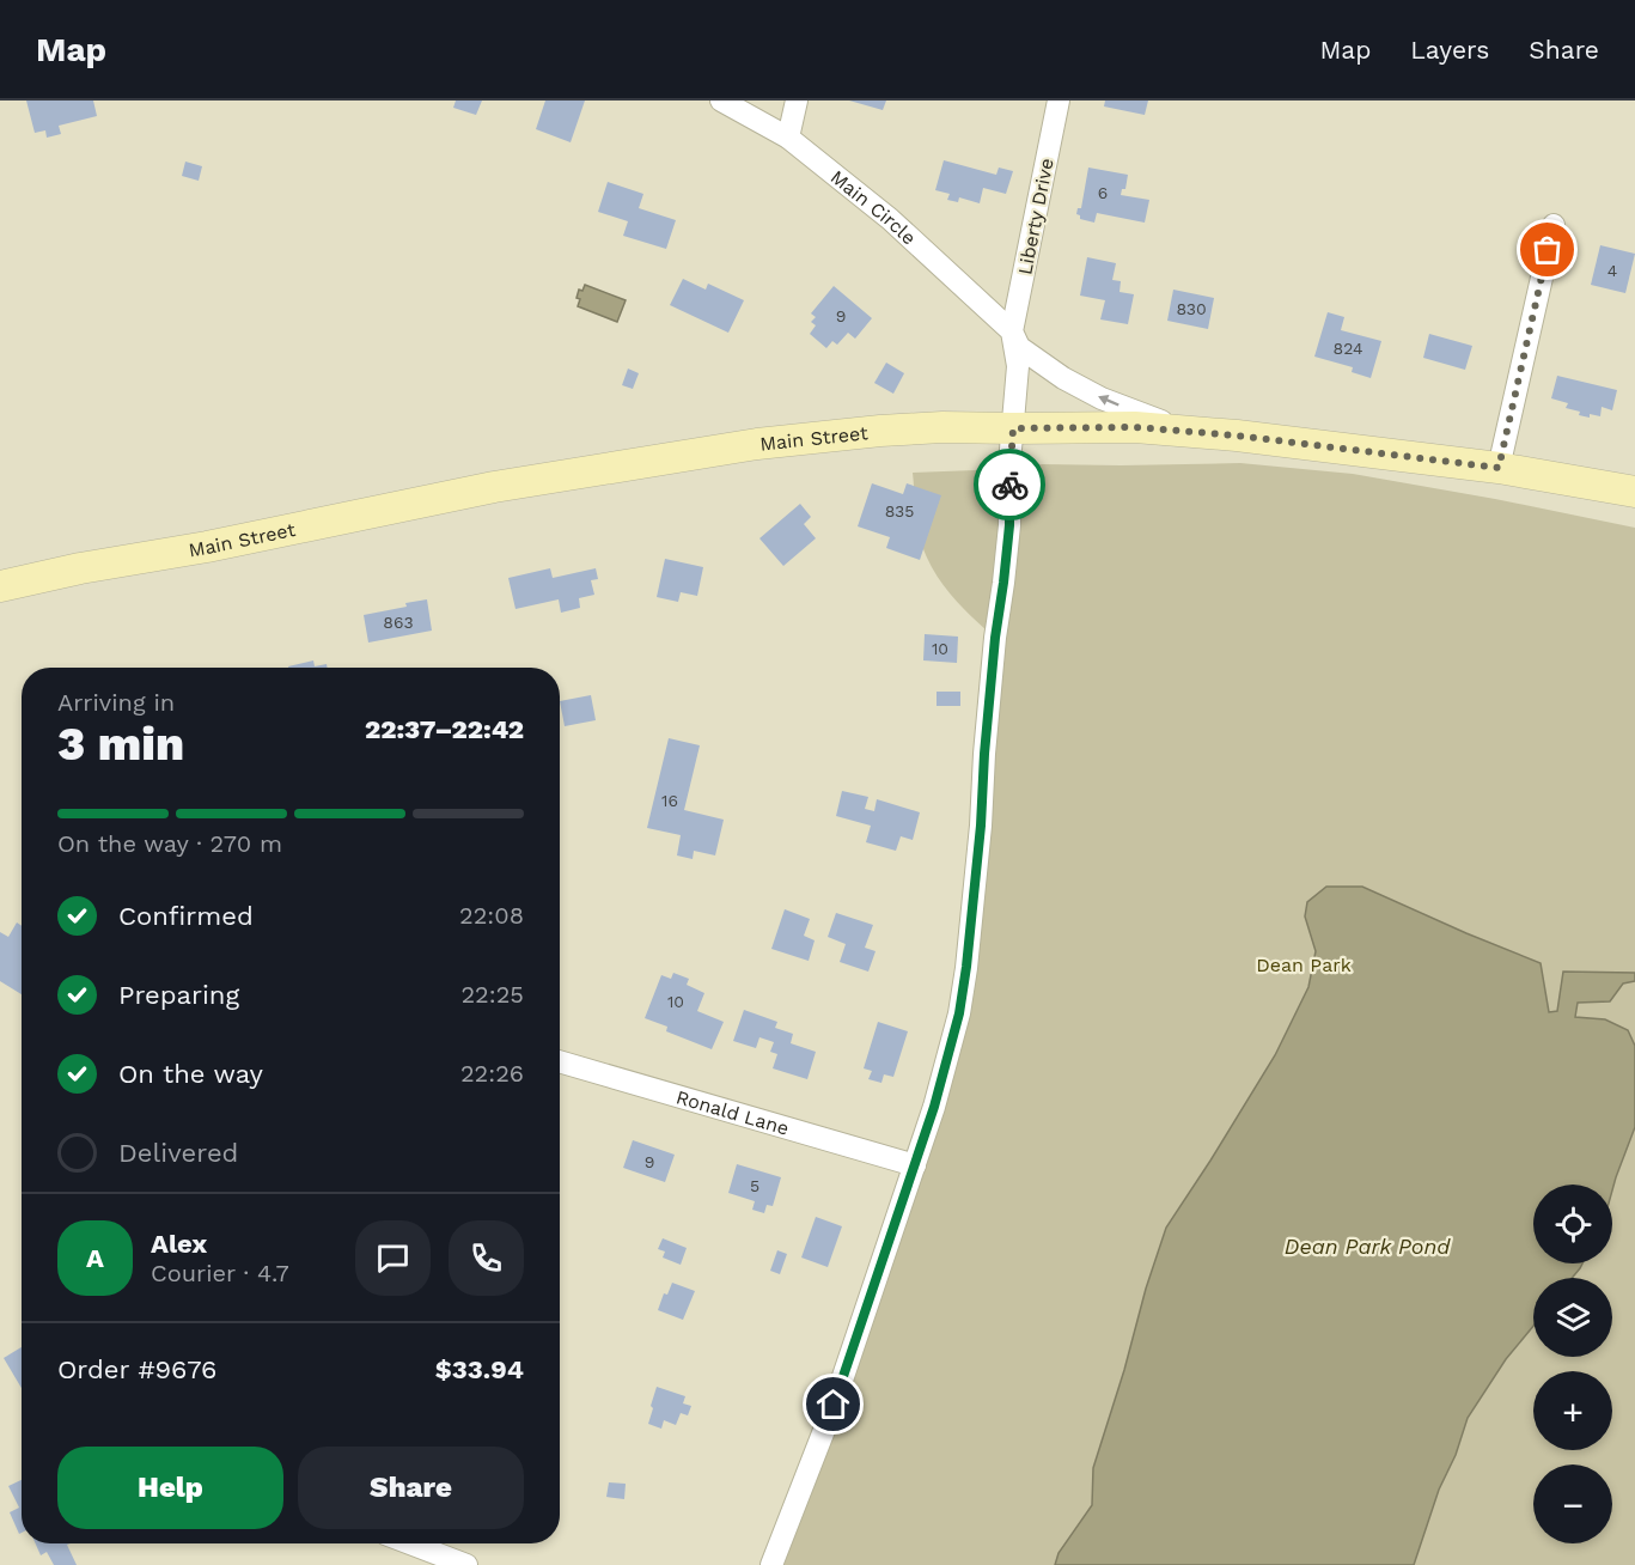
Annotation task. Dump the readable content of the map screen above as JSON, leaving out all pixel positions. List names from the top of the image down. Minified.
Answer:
{"streets":{"main road":["Main Street"],"street":["Main Circle","Liberty Drive","Ronald Lane"]},"crossings":[["Main Circle","Liberty Drive"],["Main Circle","Main Street"]],"one_way":["Main Circle"],"water":["Dean Park Pond"],"parks":["Dean Park"],"house_numbers":["6","4","830","9","824","835","863","10","16","10","9","5"],"page":{"header":"Map","nav":["Map","Layers","Share"],"heading":["3 min","Arriving in","22:37–22:42"],"panel":["Alex","Courier · 4.7","Order #9676","$33.94"],"bar":"On the way · 270 m","list":[["Confirmed","22:08"],["Preparing","22:25"],["On the way","22:26"],"Delivered"],"map_buttons":["+","−"],"round":"A","buttons":["Help","Share"]}}
